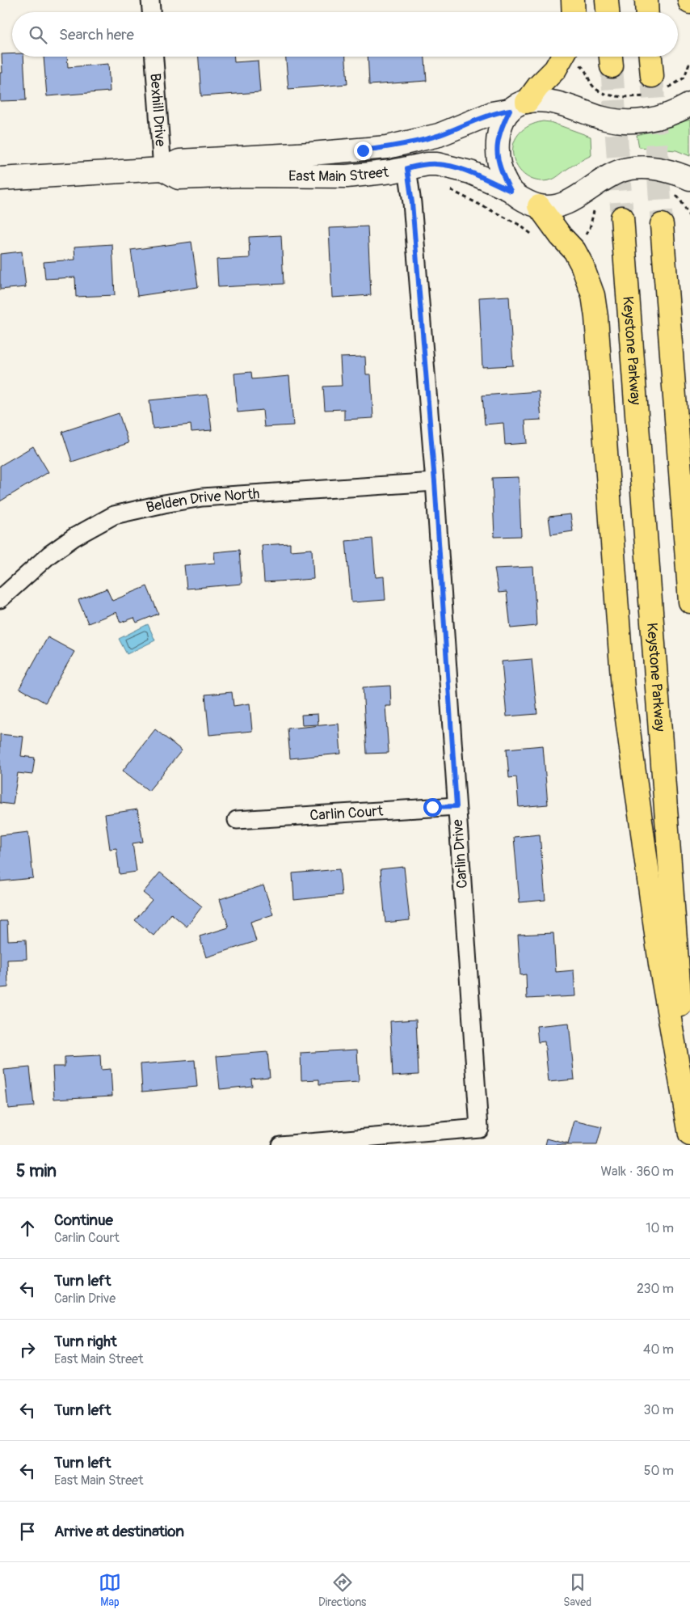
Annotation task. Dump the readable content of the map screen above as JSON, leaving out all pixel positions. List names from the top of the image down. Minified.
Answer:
{"streets":{"highway":["Keystone Parkway"],"main road":["East Main Street"],"street":["Bexhill Drive","Belden Drive North","Carlin Court","Carlin Drive"]},"crossings":[["Bexhill Drive","East Main Street"],["East Main Street","Carlin Drive"],["Belden Drive North","Carlin Drive"],["Carlin Court","Carlin Drive"]],"page":{"search":"Search here","heading":["5 min","Walk · 360 m"],"list":[["Continue","Carlin Court","10 m"],["Turn left","Carlin Drive","230 m"],["Turn right","East Main Street","40 m"],["Turn left","30 m"],["Turn left","East Main Street","50 m"],"Arrive at destination"],"nav":["Map","Directions","Saved"]}}
